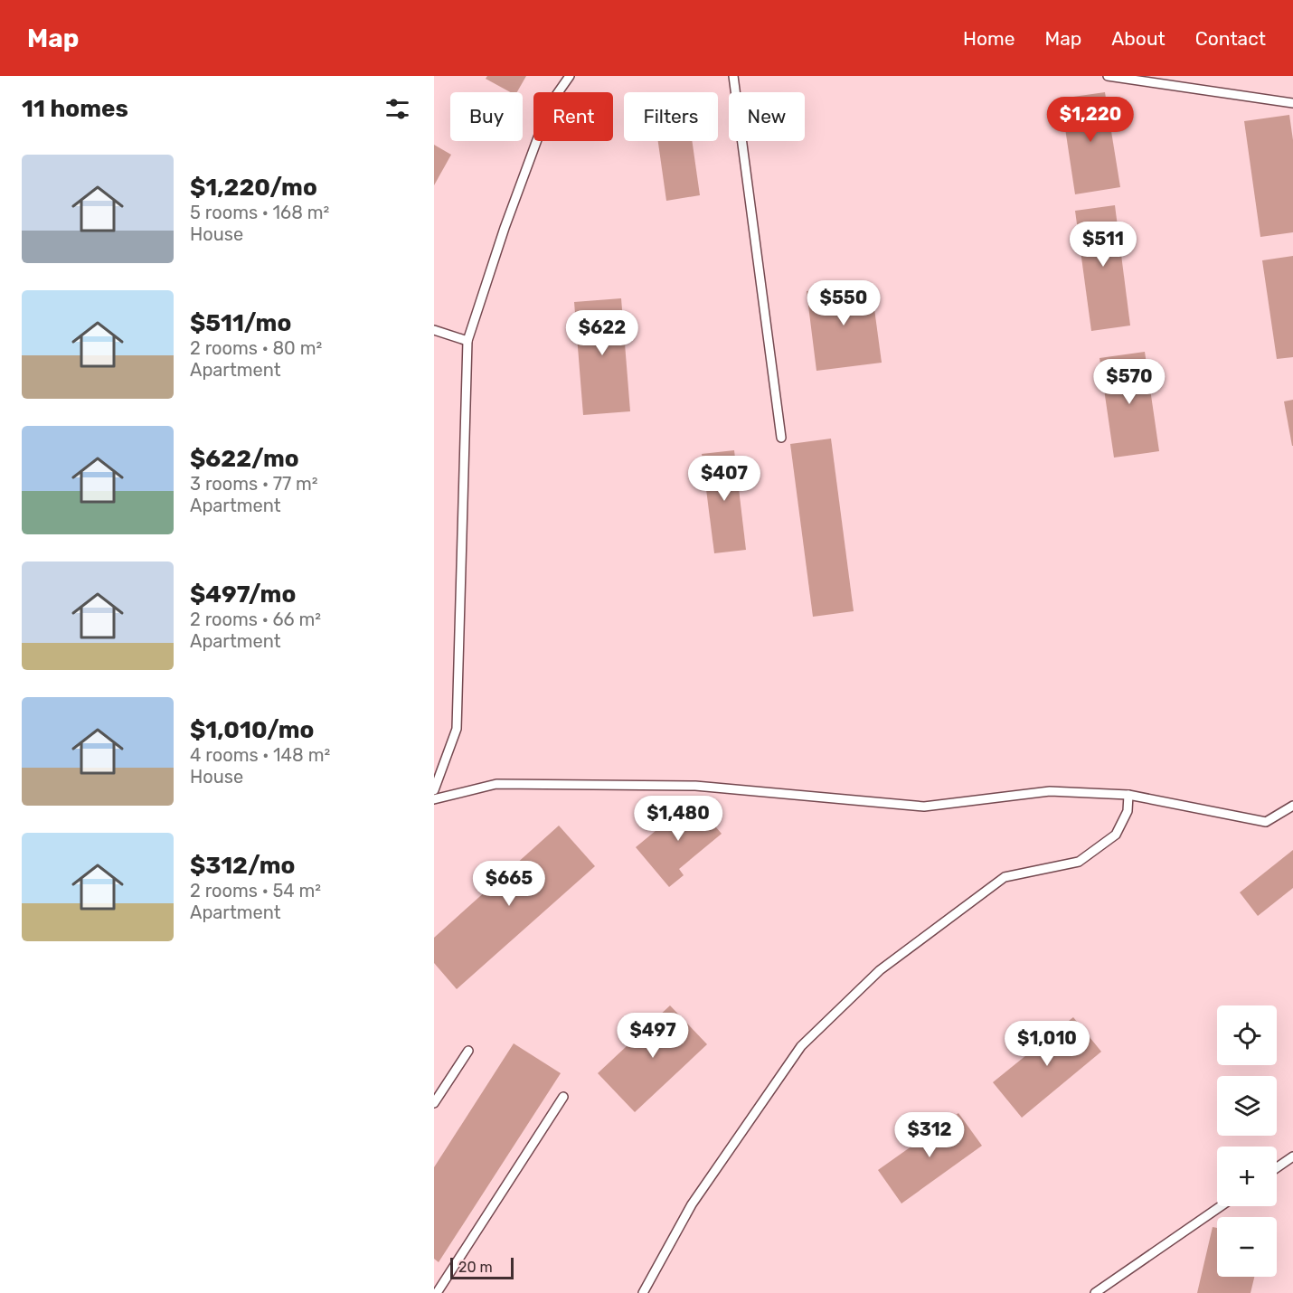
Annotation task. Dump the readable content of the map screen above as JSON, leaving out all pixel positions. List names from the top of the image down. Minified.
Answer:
{"scale_bar":"20 m","page":{"header":"Map","nav":["Home","Map","About","Contact"],"heading":"11 homes","chip":["Buy","Rent","Filters","New"],"price":["$1,220","$511","$550","$622","$570","$407","$1,480","$665","$497","$1,010","$312"],"list":[{"name":"$1,220/mo","note":"5 rooms · 168 m² · House"},{"name":"$511/mo","note":"2 rooms · 80 m² · Apartment"},{"name":"$622/mo","note":"3 rooms · 77 m² · Apartment"},{"name":"$497/mo","note":"2 rooms · 66 m² · Apartment"},{"name":"$1,010/mo","note":"4 rooms · 148 m² · House"},{"name":"$312/mo","note":"2 rooms · 54 m² · Apartment"}],"map_buttons":["+","−"],"scale":"20 m"}}
